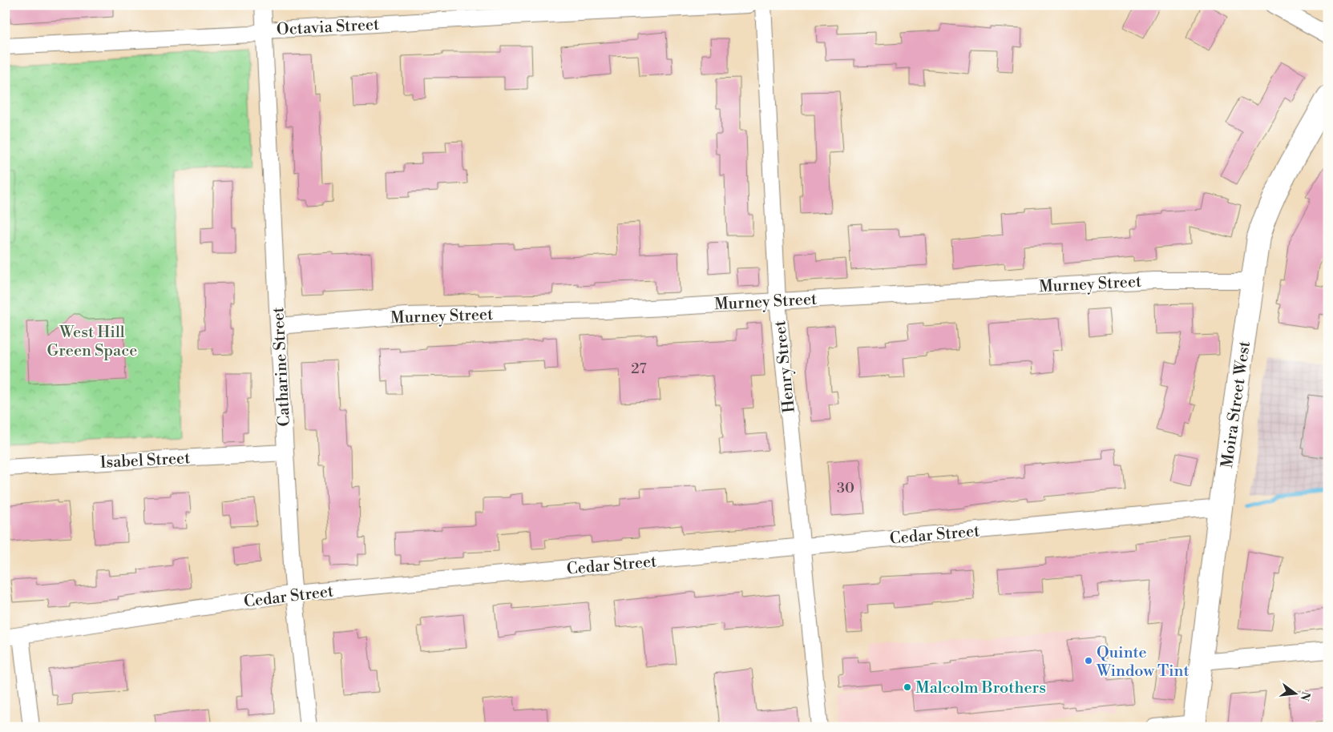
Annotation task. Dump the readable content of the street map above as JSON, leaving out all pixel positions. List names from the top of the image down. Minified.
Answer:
{"streets":{"main road":["Moira Street West"],"street":["Octavia Street","Murney Street","Catharine Street","Henry Street","Isabel Street","Cedar Street"]},"crossings":[["Octavia Street","Catharine Street"],["Murney Street","Catharine Street"],["Murney Street","Henry Street"],["Murney Street","Moira Street West"],["Catharine Street","Isabel Street"],["Catharine Street","Cedar Street"],["Henry Street","Cedar Street"],["Moira Street West","Cedar Street"]],"parks":["West Hill Green Space"],"places":["Quinte Window Tint","Malcolm Brothers"],"house_numbers":["27","30"],"north":"right"}
